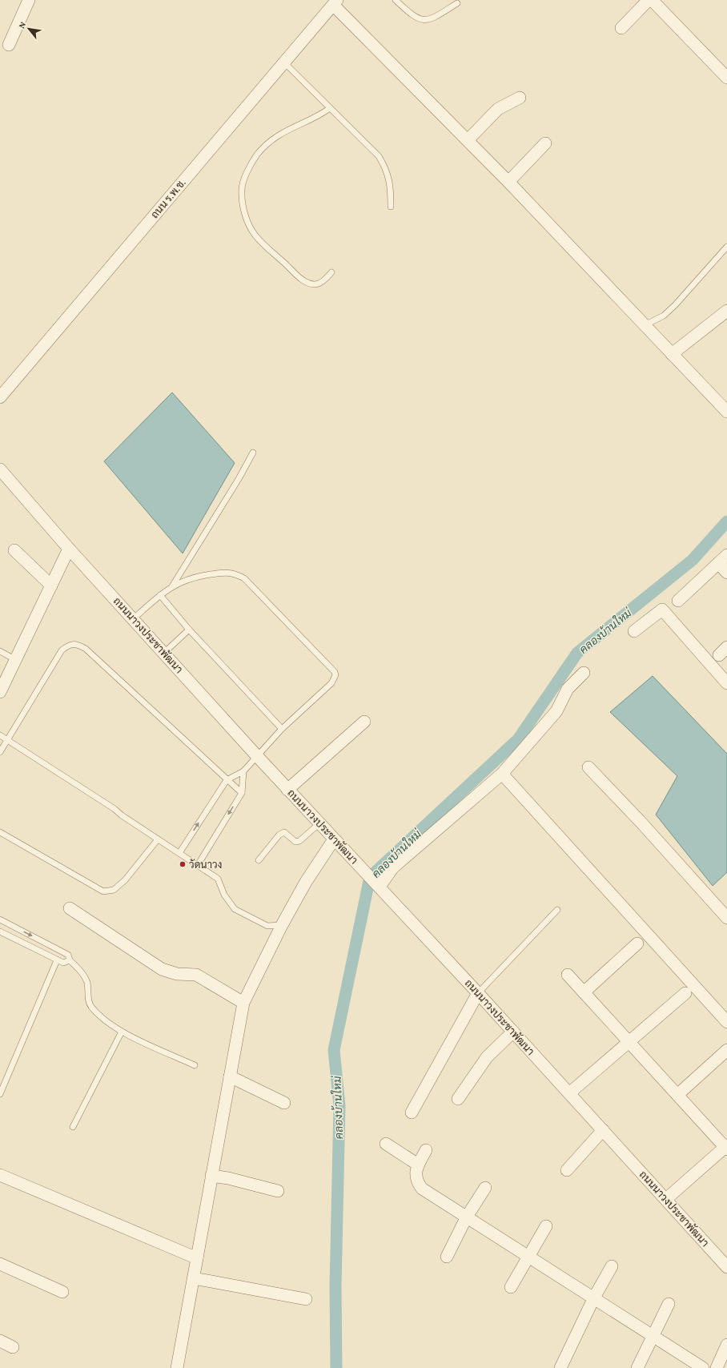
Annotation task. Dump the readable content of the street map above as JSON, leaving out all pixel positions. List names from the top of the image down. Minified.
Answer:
{"streets":{"street":["ถนน ร.พ.ช.","ถนนนาวงประชาพัฒนา"]},"water":["คลองบ้านใหม่"],"places":["วัดนาวง"],"north":"top left"}
